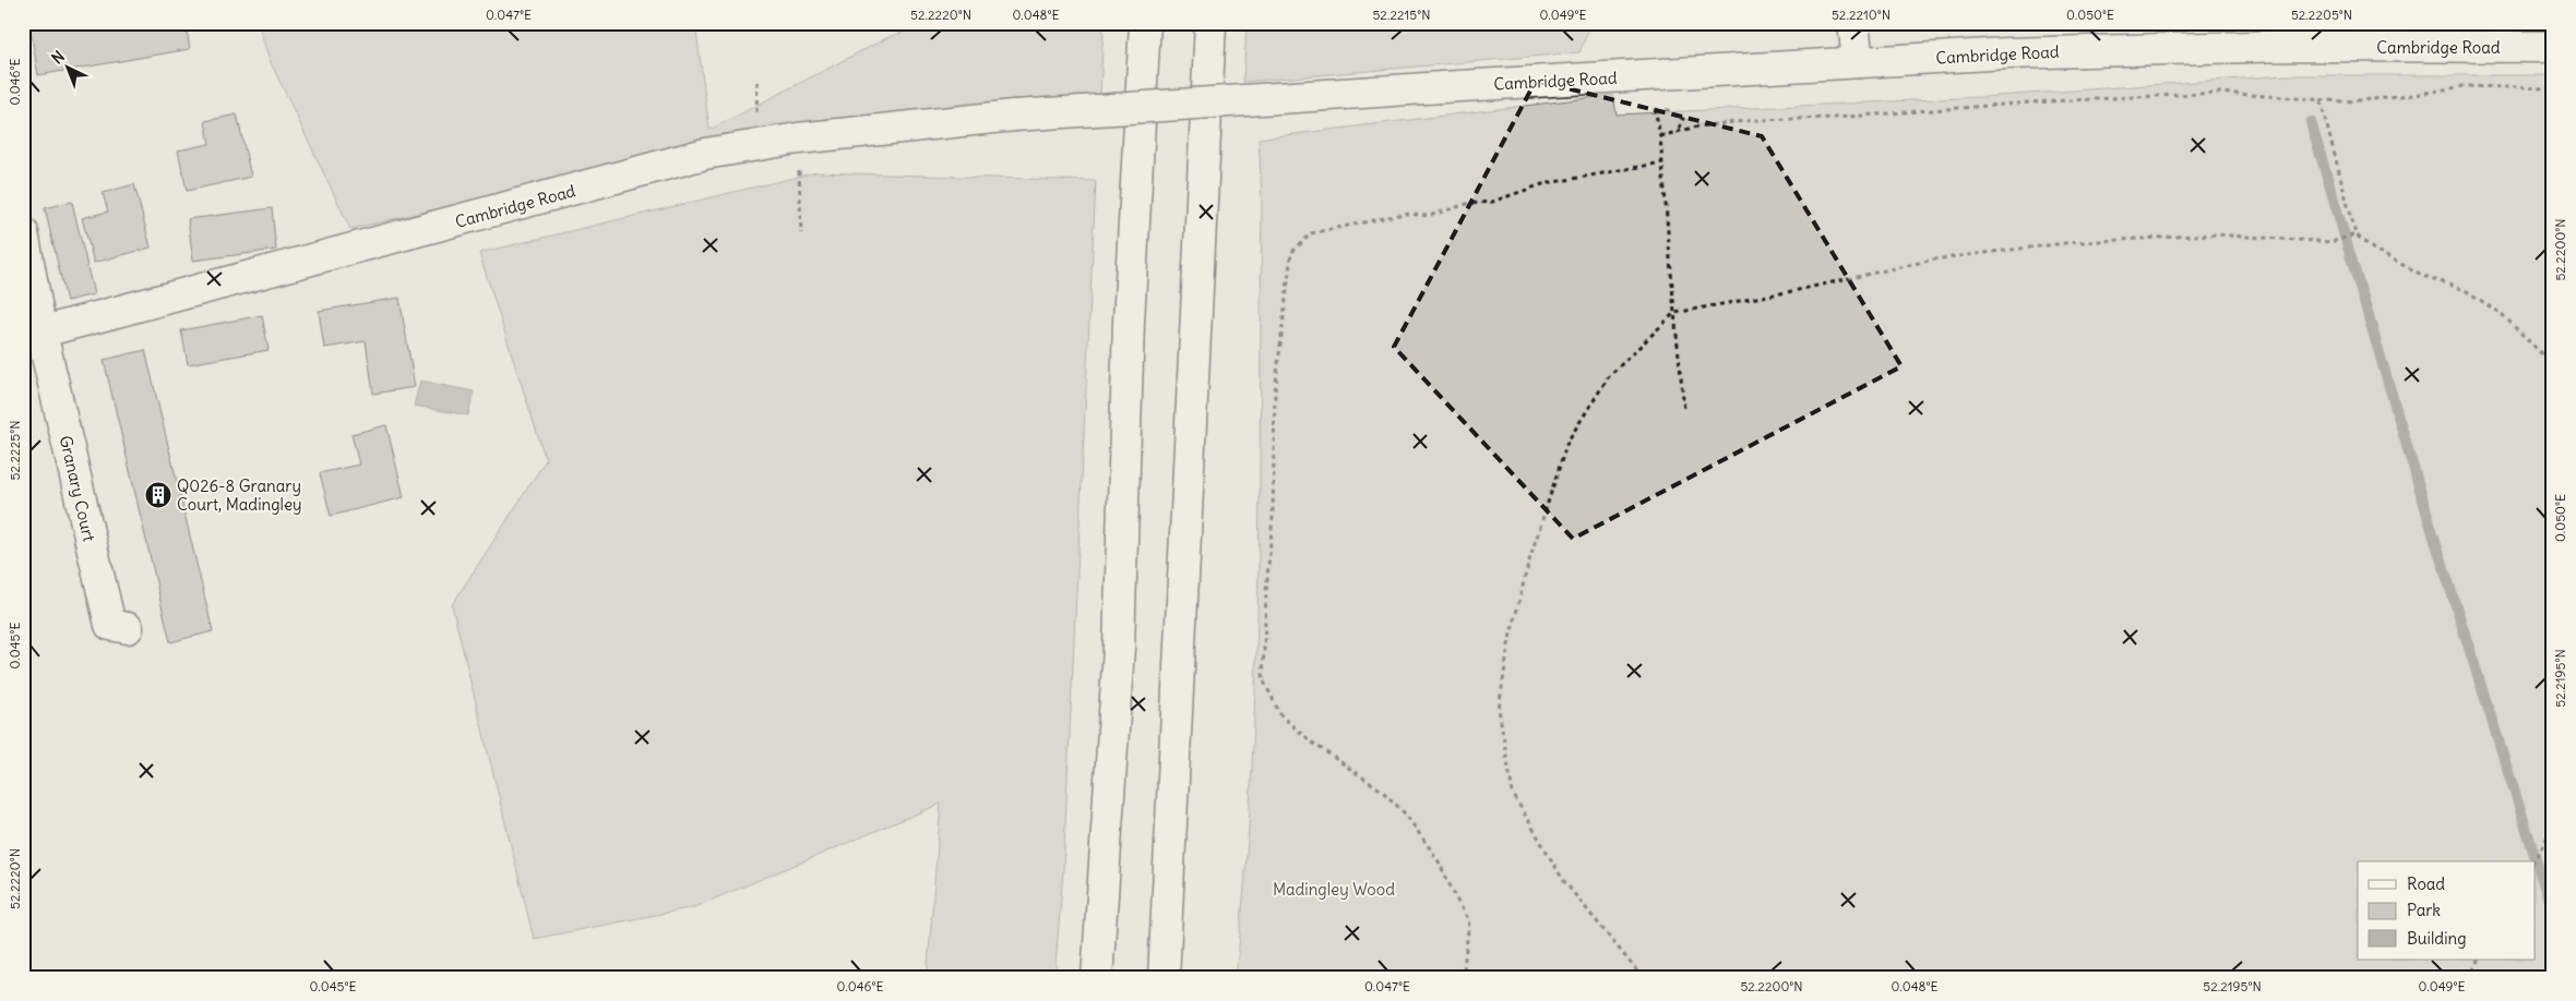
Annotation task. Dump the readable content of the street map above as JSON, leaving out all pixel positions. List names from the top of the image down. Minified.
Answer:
{"streets":{"main road":["Cambridge Road","Granary Court"]},"crossings":[["Cambridge Road","Granary Court"]],"parks":["Madingley Wood"],"places":{"building":["Q026-8 Granary Court, Madingley"]},"legend":["Road","Park","Building"],"north":"top left","coordinates":["0.047°E","52.2220°N","0.048°E","52.2215°N","0.049°E","52.2210°N","0.050°E","52.2205°N","0.046°E","52.2200°N","52.2225°N","0.045°E","52.2195°N"]}
